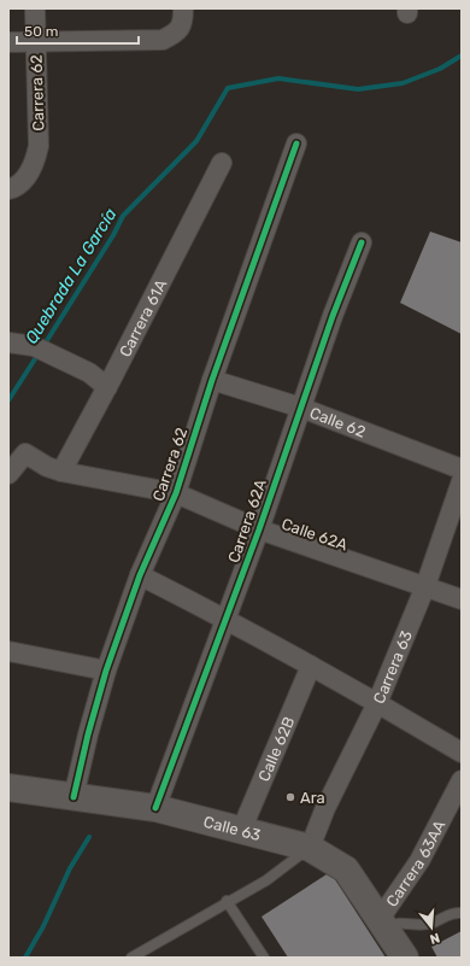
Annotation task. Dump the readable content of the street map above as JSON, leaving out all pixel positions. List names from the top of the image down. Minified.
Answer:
{"streets":{"street":["Carrera 62","Carrera 61A","Calle 62","Carrera 62A","Calle 62A","Carrera 63","Calle 62B","Calle 63","Carrera 63AA"]},"crossings":[["Carrera 62","Calle 62"],["Carrera 62","Calle 62A"],["Carrera 62","Calle 63"],["Carrera 61A","Calle 62A"],["Calle 62","Carrera 62A"],["Carrera 62A","Calle 62A"],["Carrera 62A","Calle 63"],["Calle 62A","Carrera 63"],["Carrera 63","Calle 63"],["Calle 62B","Calle 63"],["Calle 63","Carrera 63AA"]],"water":["Quebrada La García"],"places":["Ara"],"scale_bar":"50 m","north":"bottom"}
